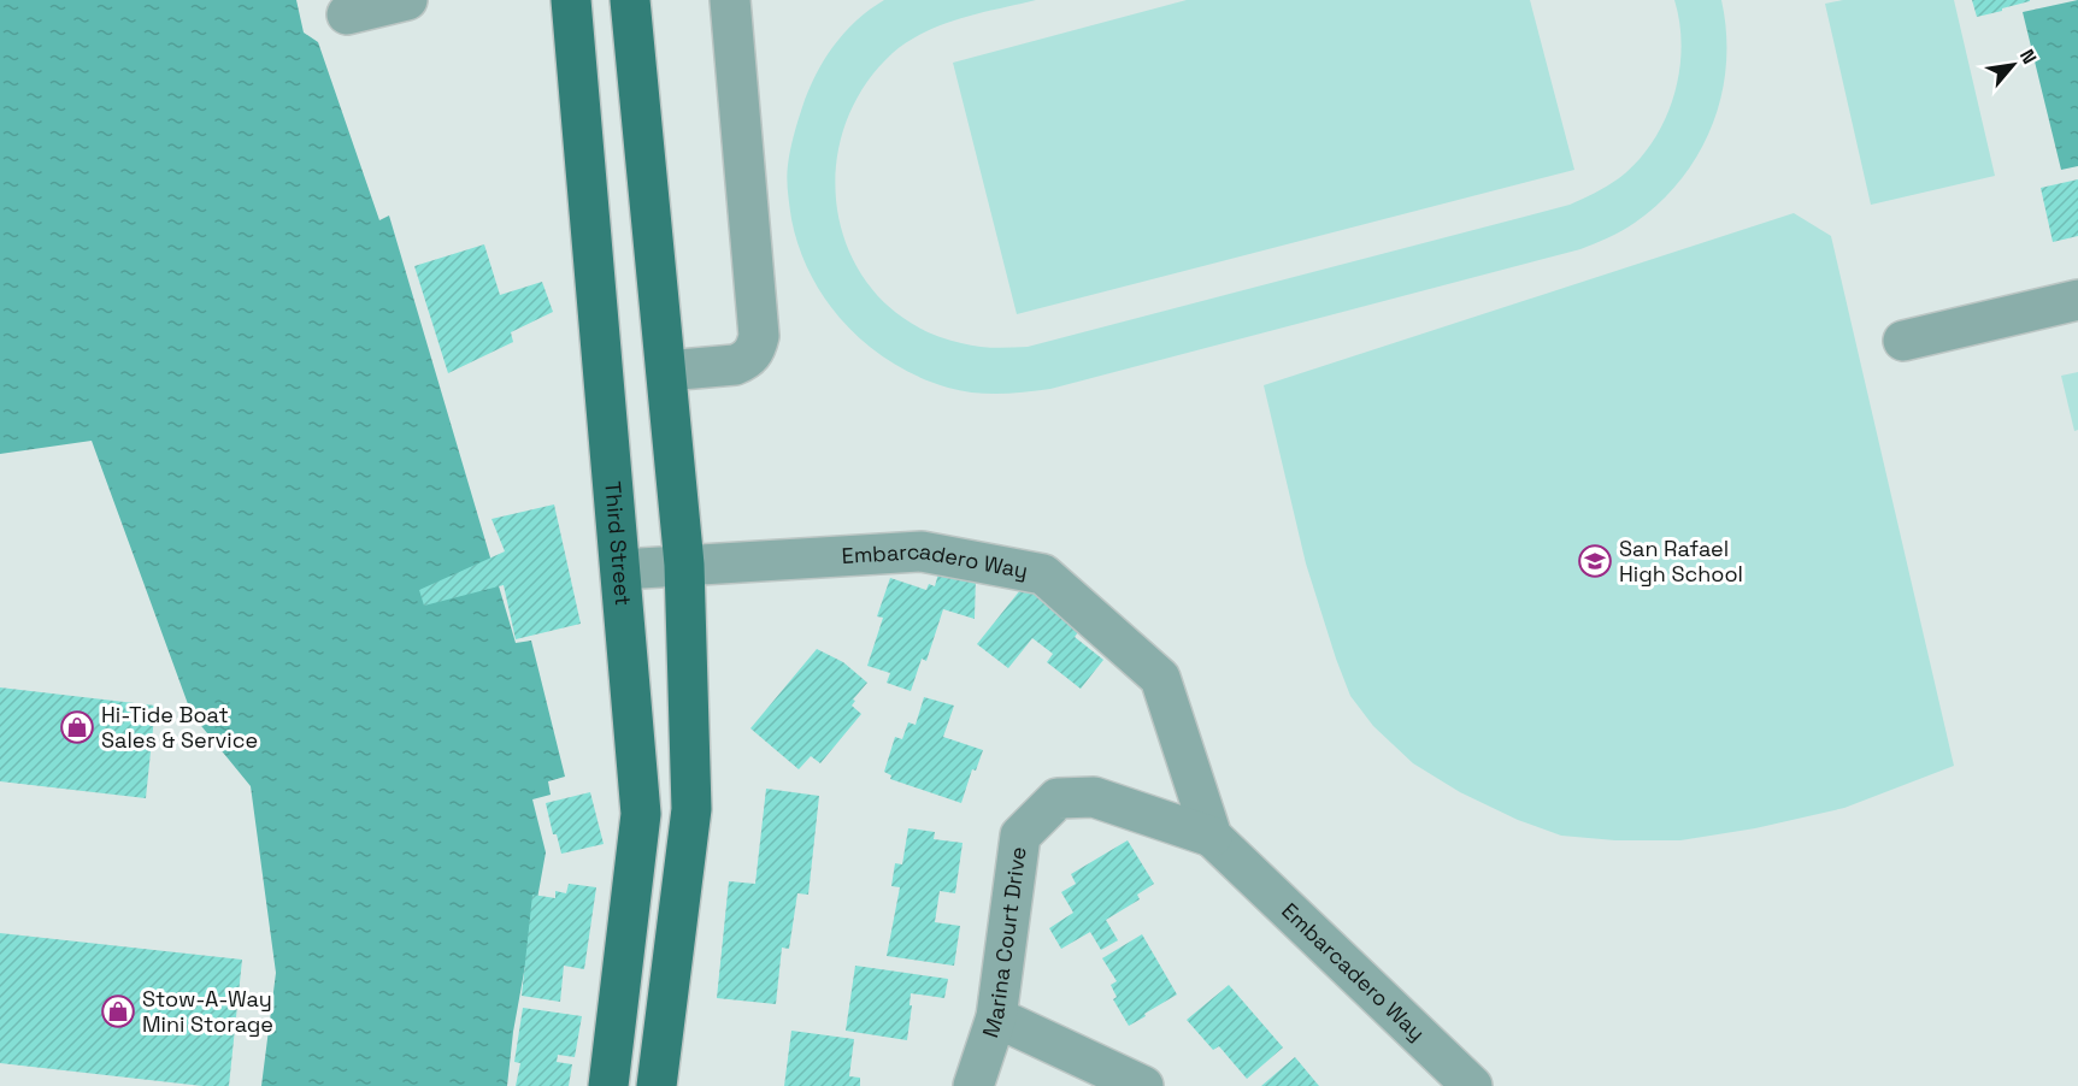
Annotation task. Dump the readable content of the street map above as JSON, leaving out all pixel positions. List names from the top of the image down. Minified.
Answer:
{"streets":{"main road":["Third Street"],"street":["Embarcadero Way","Marina Court Drive"]},"crossings":[["Third Street","Embarcadero Way"],["Embarcadero Way","Marina Court Drive"]],"places":{"school or university":["San Rafael High School"],"shop":["Hi-Tide Boat Sales & Service","Stow-A-Way Mini Storage"]},"north":"top right"}
